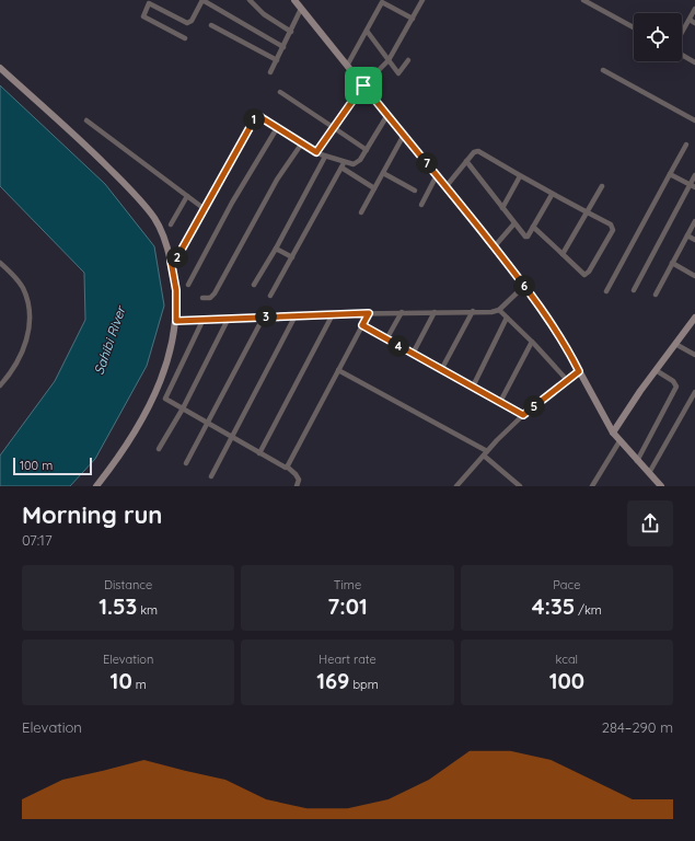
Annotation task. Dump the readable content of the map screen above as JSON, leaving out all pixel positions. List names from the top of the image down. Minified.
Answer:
{"water":["Sahibi River"],"scale_bar":"100 m","page":{"pins":["1","7","2","6","3","4","5"],"scale":"100 m","heading":["Morning run","07:17"],"stats":[["Distance","1.53 km"],["Time","7:01"],["Pace","4:35 /km"],["Elevation","10 m"],["Heart rate","169 bpm"],["kcal","100"]],"chart":["Elevation","284–290 m"]}}
